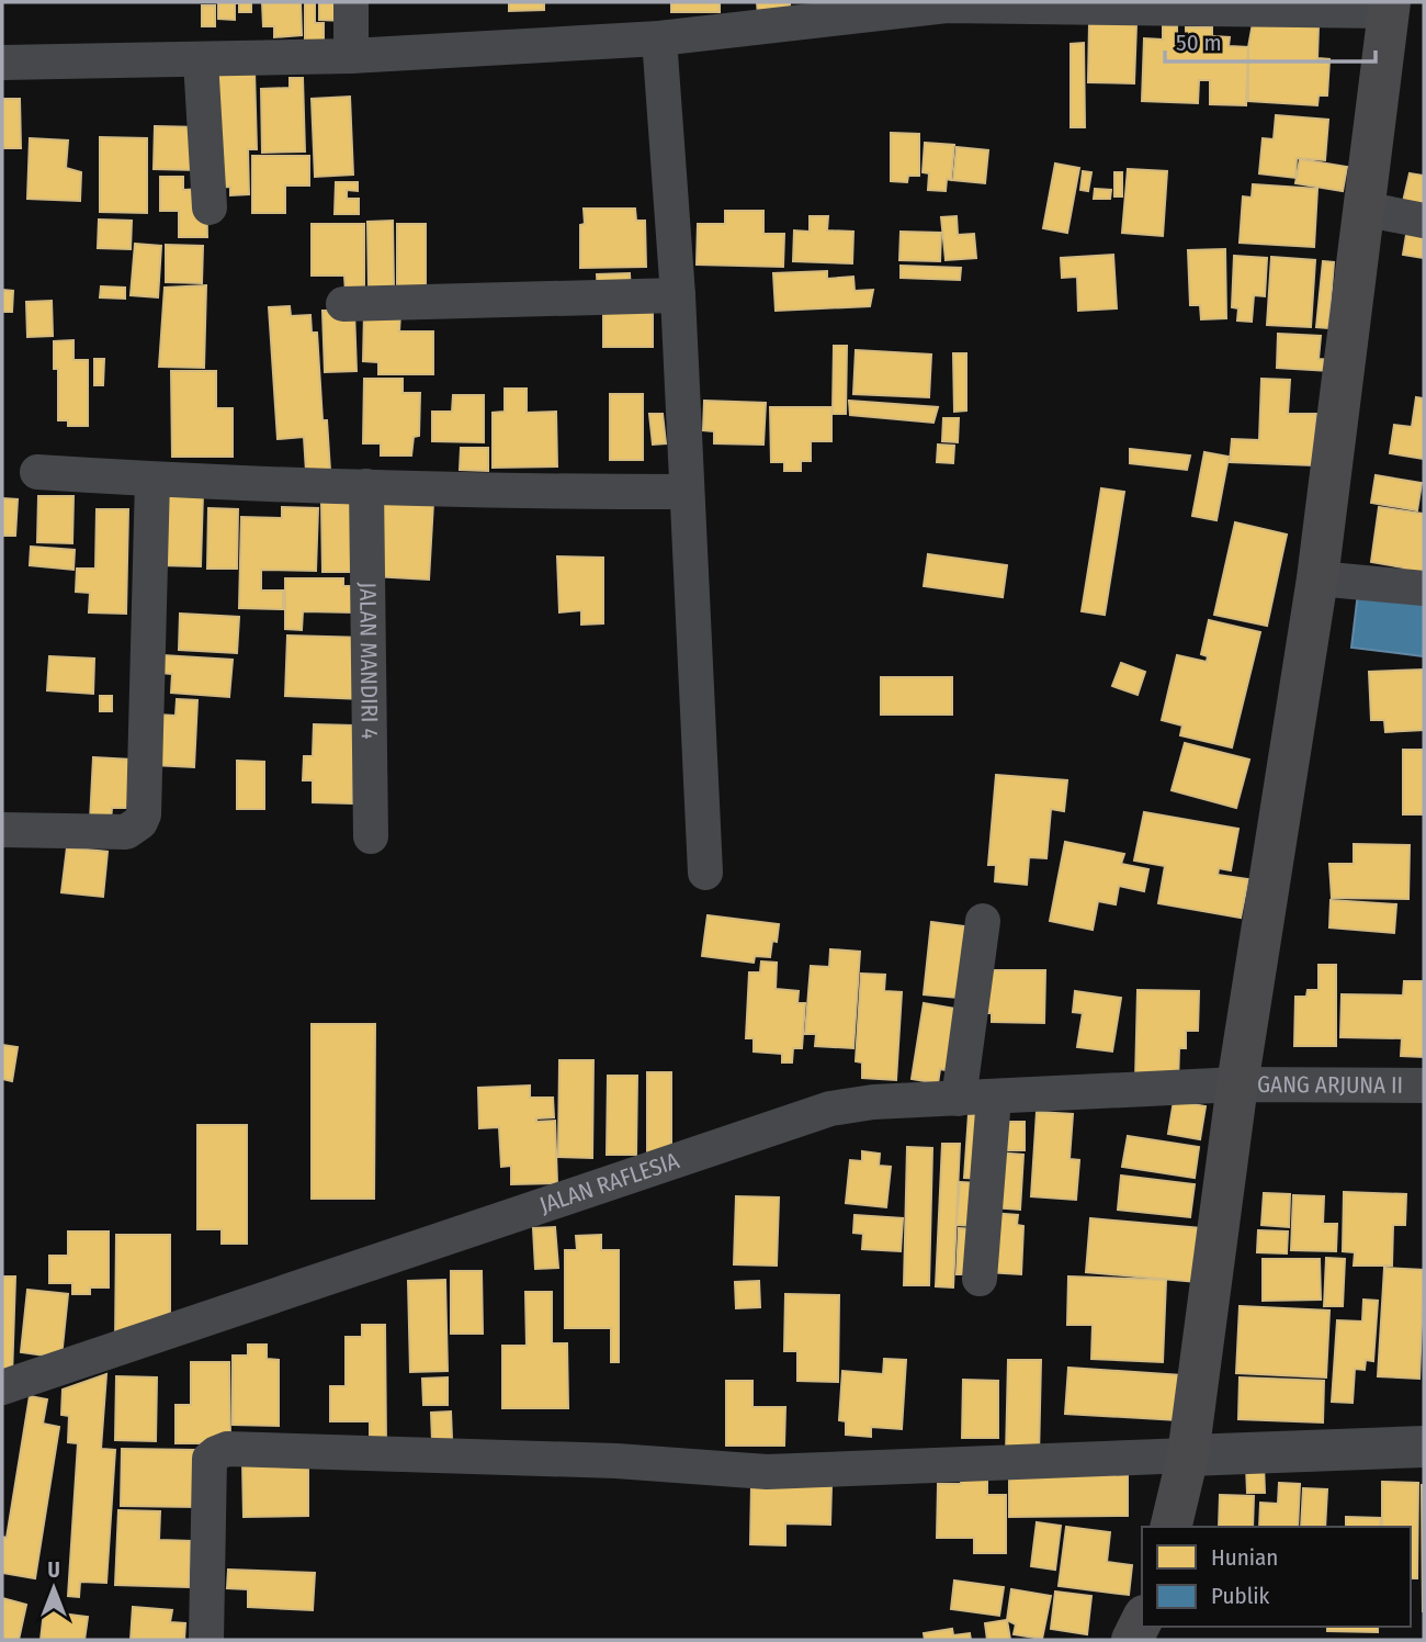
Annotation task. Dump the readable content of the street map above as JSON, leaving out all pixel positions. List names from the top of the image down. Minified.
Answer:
{"streets":{"street":["JALAN MANDIRI 4","GANG ARJUNA II","JALAN RAFLESIA"]},"crossings":[["GANG ARJUNA II","JALAN RAFLESIA"]],"legend":["Hunian","Publik"],"scale_bar":"50 m","north":"top"}
